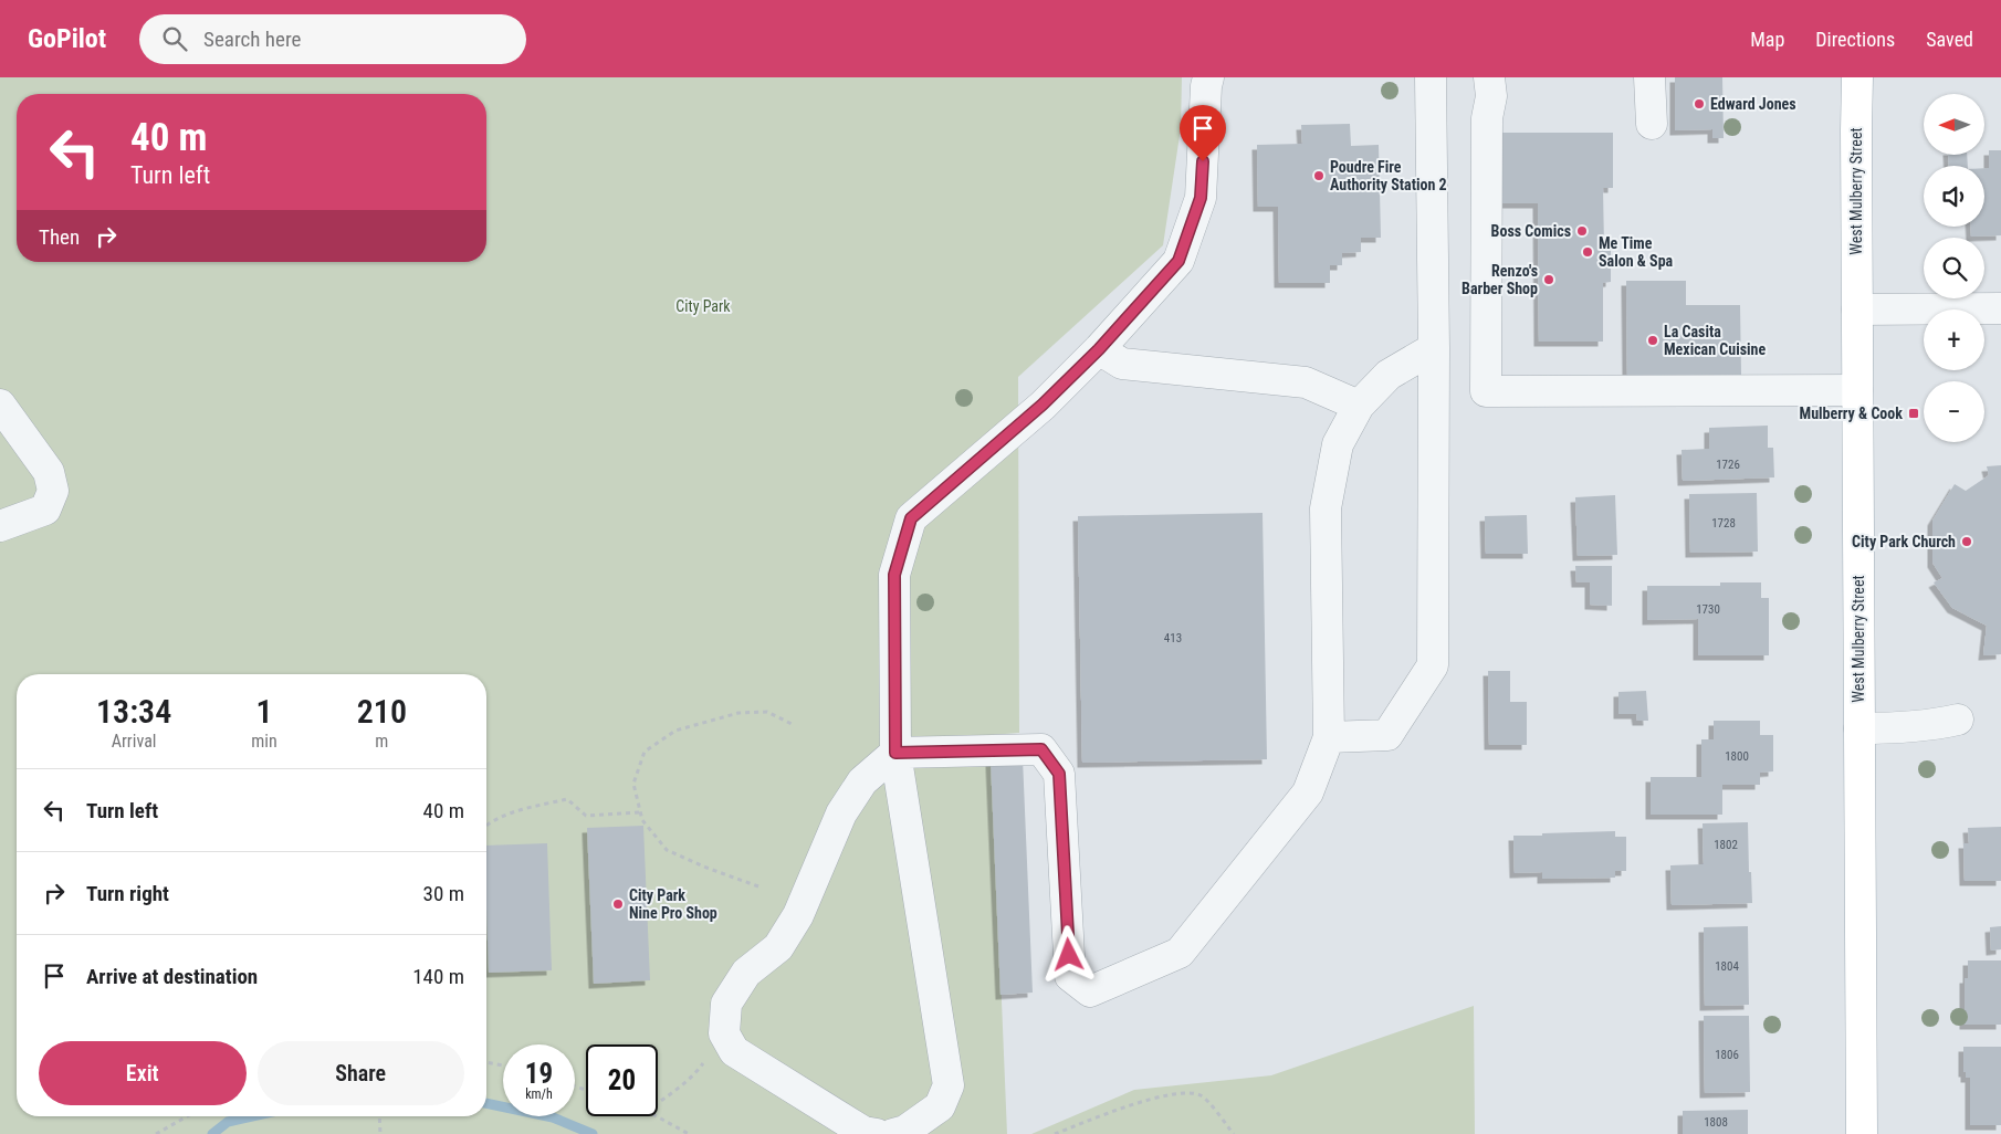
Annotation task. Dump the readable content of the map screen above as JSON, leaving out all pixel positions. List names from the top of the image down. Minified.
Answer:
{"streets":{"main road":["West Mulberry Street"]},"parks":["City Park"],"places":{"other":["Edward Jones","Poudre Fire Authority Station 2","Boss Comics","Me Time Salon & Spa","Renzo's Barber Shop","La Casita Mexican Cuisine","City Park Church","City Park Nine Pro Shop"],"transit":["Mulberry & Cook"]},"house_numbers":["1726","1728","1730","413","1800","1802","1804","1806","1808"],"north":"left","page":{"header":"GoPilot","search":"Search here","nav":["Map","Directions","Saved"],"map_buttons":["+","−"],"turn":["40 m","Turn left"],"then":"Then","eta":["13:34","Arrival","1","min","210","m"],"list":[{"name":"Turn left","value":"40 m"},{"name":"Turn right","value":"30 m"},{"name":"Arrive at destination","value":"140 m"}],"buttons":["Exit","Share"],"speed":"19 km/h","limit":"20"}}
